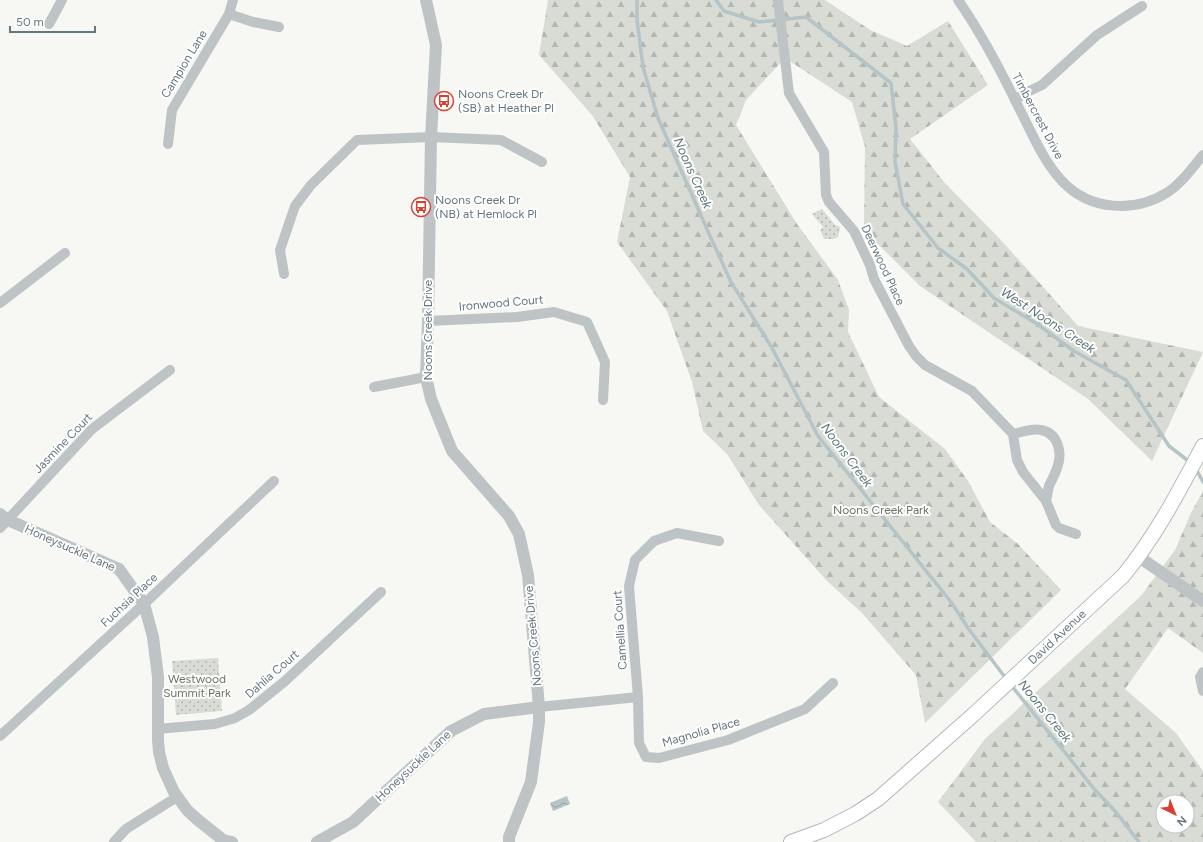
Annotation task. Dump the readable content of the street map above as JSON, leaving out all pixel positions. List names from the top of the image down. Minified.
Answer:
{"streets":{"main road":["David Avenue"],"street":["Campion Lane","Timbercrest Drive","Deerwood Place","Ironwood Court","Noons Creek Drive","Jasmine Court","Honeysuckle Lane","Fuchsia Place","Camellia Court","Dahlia Court","Magnolia Place"]},"crossings":[["Ironwood Court","Noons Creek Drive"],["Noons Creek Drive","Honeysuckle Lane"],["Jasmine Court","Honeysuckle Lane"],["Honeysuckle Lane","Fuchsia Place"],["Honeysuckle Lane","Camellia Court"],["Honeysuckle Lane","Dahlia Court"],["Honeysuckle Lane","Magnolia Place"],["Camellia Court","Magnolia Place"]],"water":["Noons Creek","West Noons Creek"],"parks":["Noons Creek Park","Westwood Summit Park"],"places":{"bus stop":["Noons Creek Dr (SB) at Heather Pl","Noons Creek Dr (NB) at Hemlock Pl"]},"scale_bar":"50 m","north":"bottom right"}
